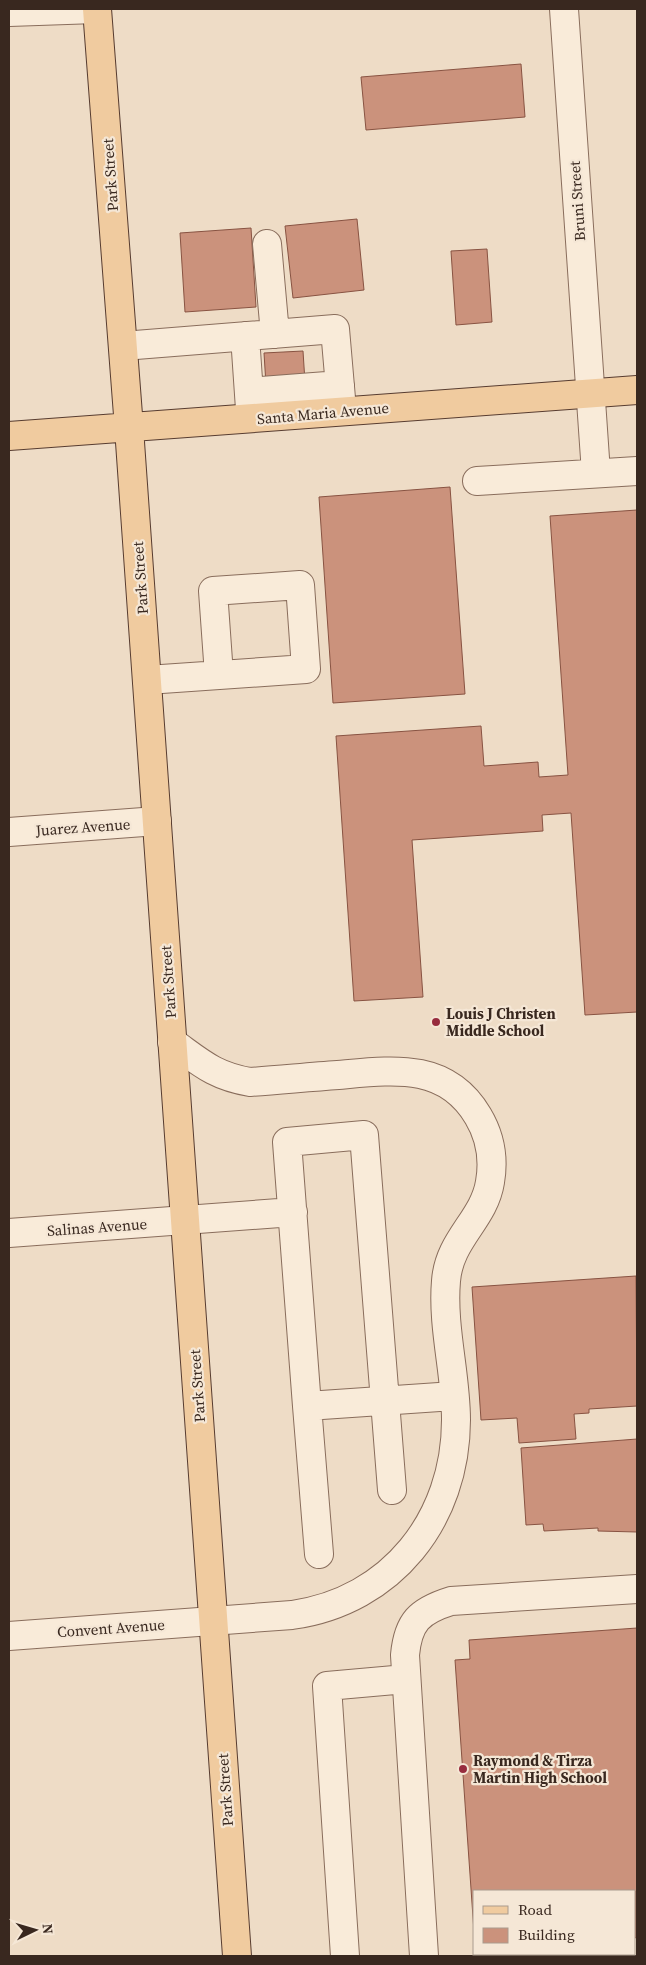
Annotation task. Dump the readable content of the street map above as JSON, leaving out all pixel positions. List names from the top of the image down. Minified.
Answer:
{"streets":{"main road":["Park Street","Santa Maria Avenue"],"street":["Bruni Street","Juarez Avenue","Salinas Avenue","Convent Avenue"]},"crossings":[["Park Street","Santa Maria Avenue"],["Park Street","Juarez Avenue"],["Park Street","Salinas Avenue"],["Park Street","Convent Avenue"],["Bruni Street","Santa Maria Avenue"]],"places":["Louis J Christen Middle School","Raymond & Tirza Martin High School"],"legend":["Road","Building"],"north":"right"}
